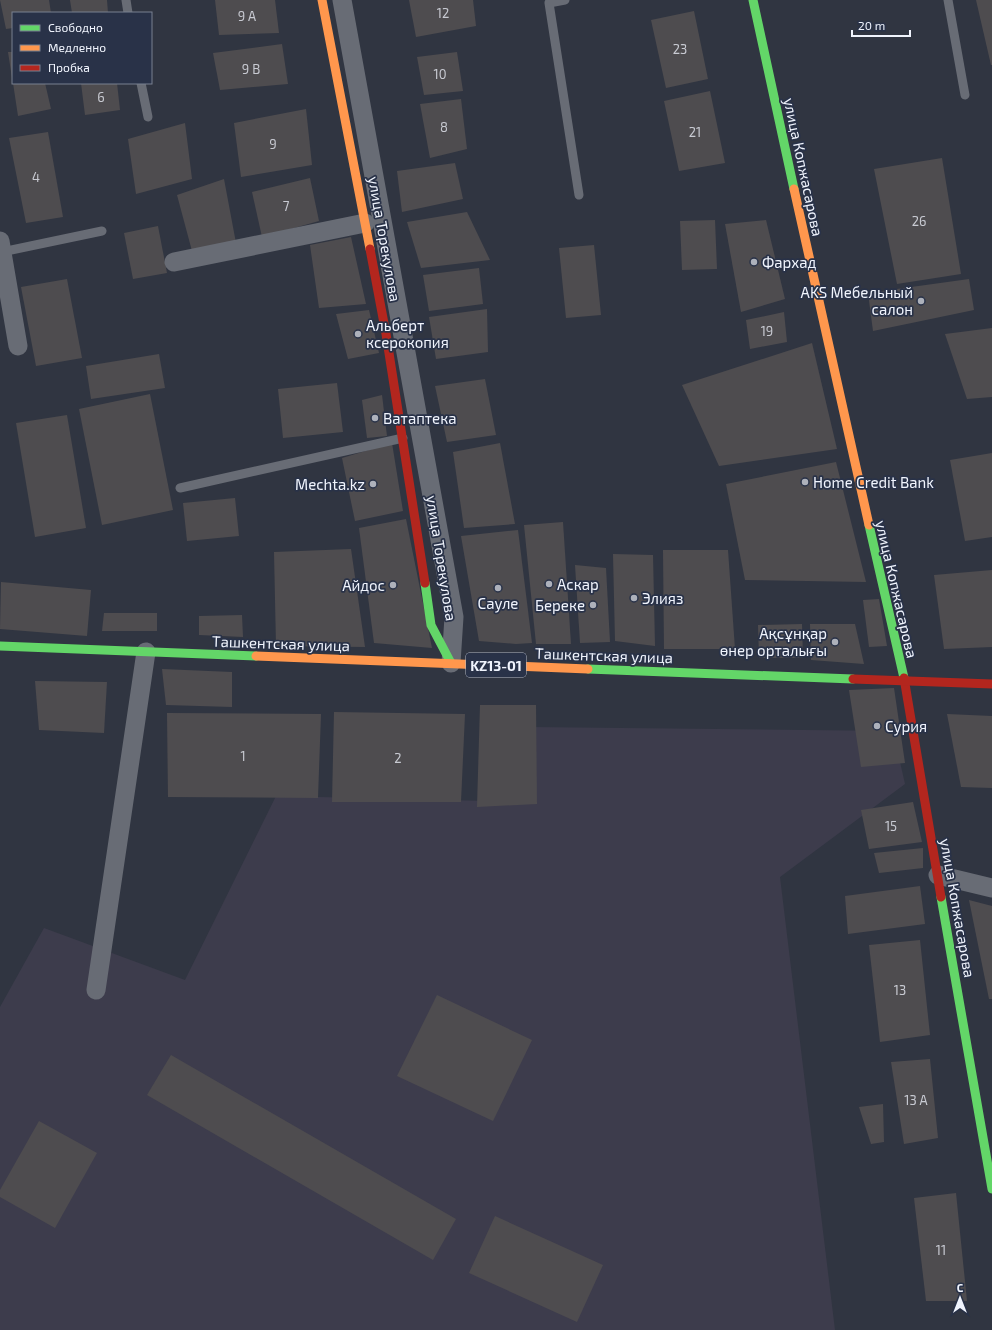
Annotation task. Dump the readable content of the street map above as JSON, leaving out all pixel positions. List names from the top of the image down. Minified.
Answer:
{"streets":{"street":["улица Копжасарова","улица Торекулова","Ташкентская улица","KZ13-01"]},"crossings":[["улица Копжасарова","Ташкентская улица"],["улица Торекулова","Ташкентская улица"]],"places":["Фархад","AKS Мебельный салон","Альберт ксерокопия","Ватаптека","Home Credit Bank","Mechta.kz","Аскар","Айдос","Сауле","Элияз","Береке","Ақсұнқар өнер орталығы","Сурия"],"house_numbers":["12","9 А","23","9 В","10","6","8","21","9","4","7","26","19","1","2","15","13","13 А","11"],"legend":["Свободно","Медленно","Пробка"],"scale_bar":"20 m","north":"top"}
